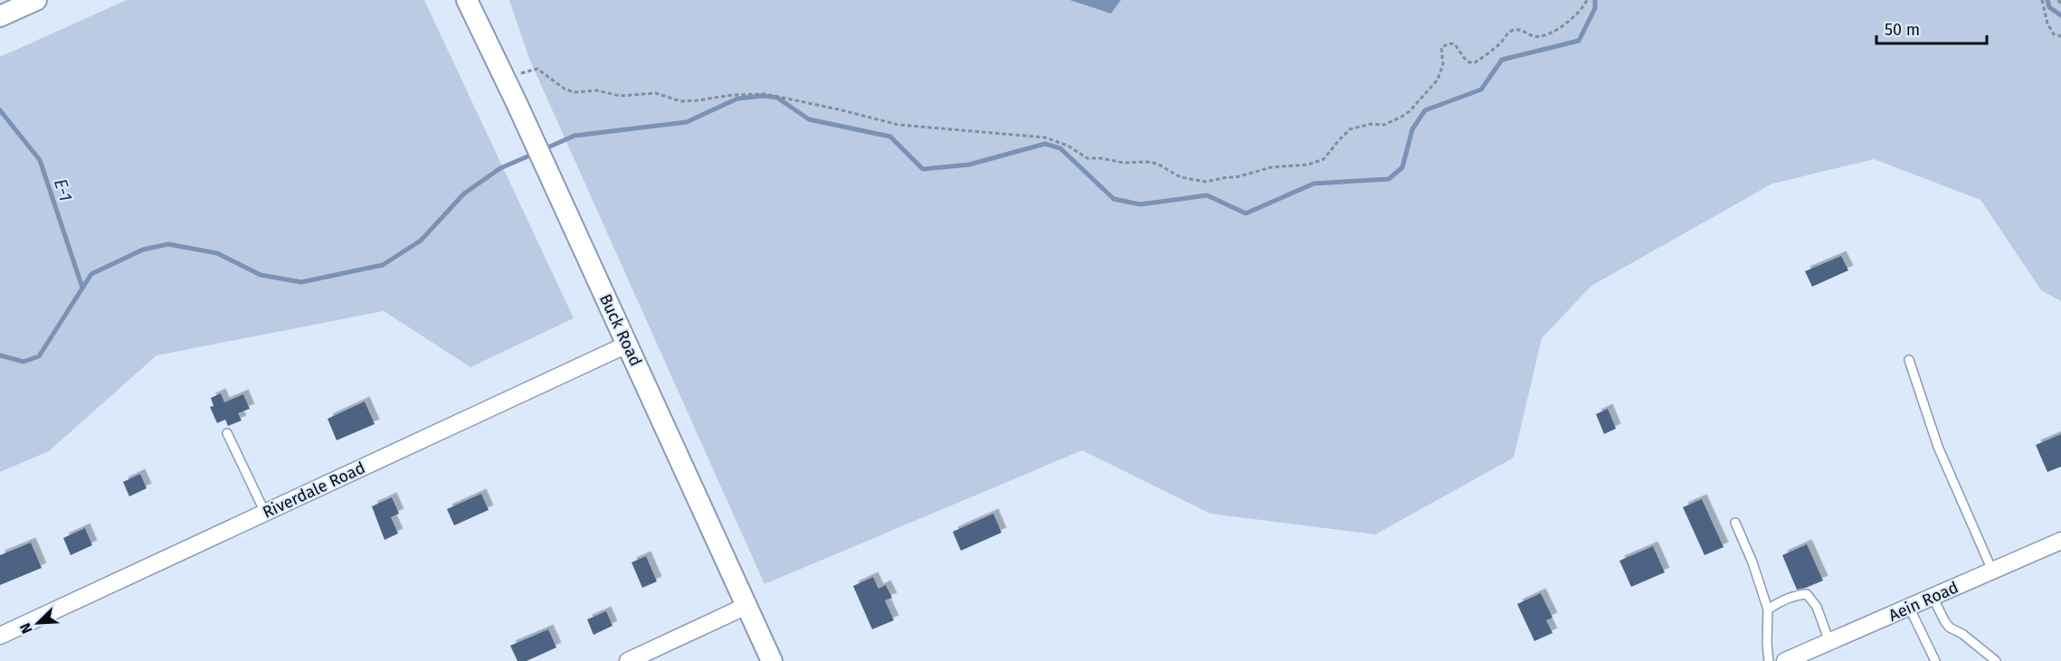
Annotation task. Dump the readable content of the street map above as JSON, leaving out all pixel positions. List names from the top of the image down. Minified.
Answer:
{"streets":{"street":["Buck Road","Riverdale Road","Aein Road"]},"crossings":[["Buck Road","Riverdale Road"]],"water":["E-1"],"scale_bar":"50 m","north":"bottom left"}
